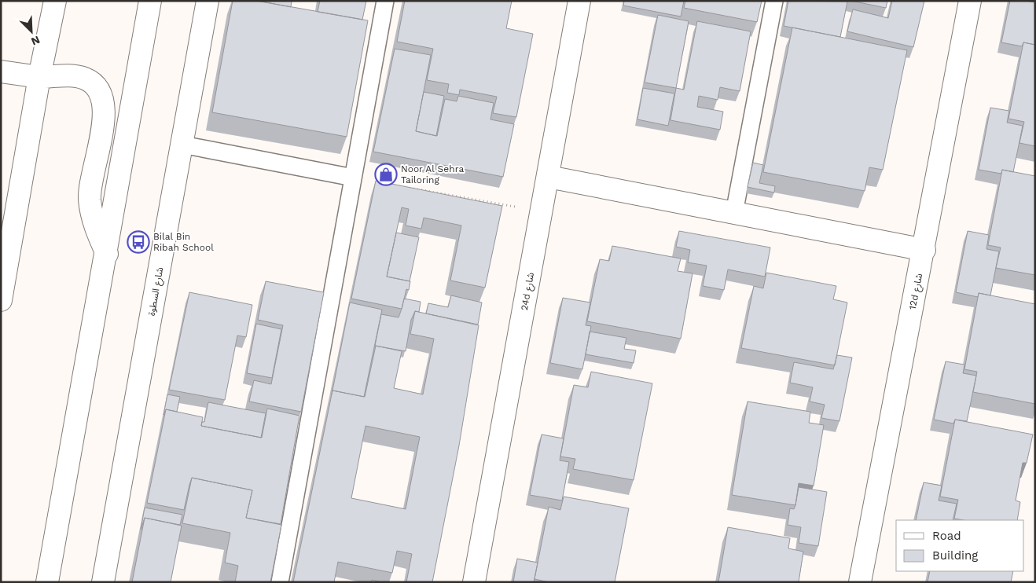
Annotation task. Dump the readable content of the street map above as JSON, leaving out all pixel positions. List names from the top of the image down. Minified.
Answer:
{"streets":{"street":["شارع السطوة","24d شارع","12d شارع"]},"places":{"shop":["Noor Al Sehra Tailoring"],"bus stop":["Bilal Bin Ribah School"]},"legend":["Road","Building"],"north":"bottom right"}
